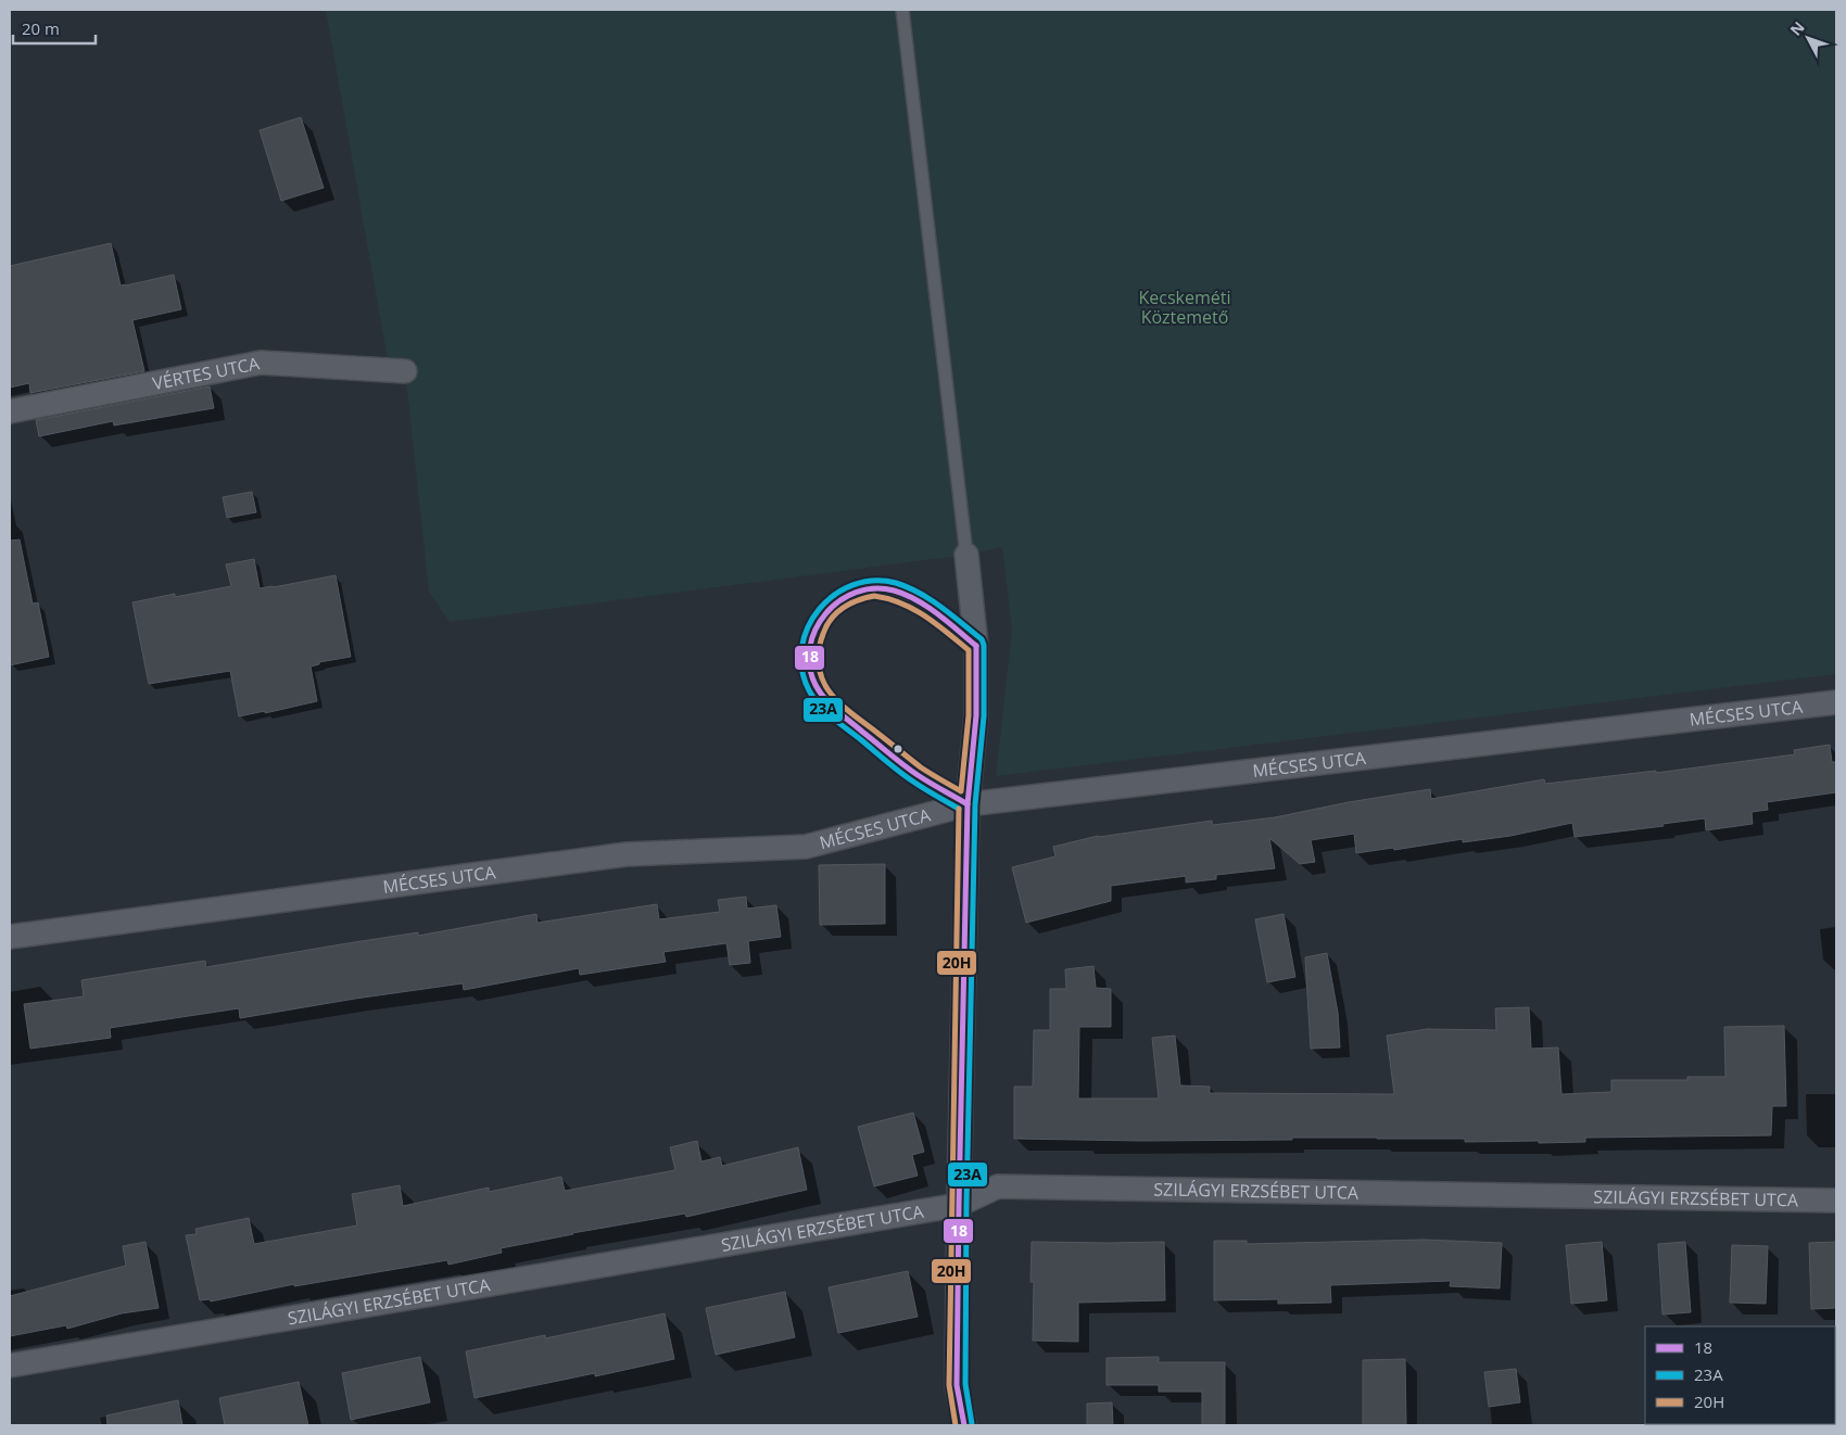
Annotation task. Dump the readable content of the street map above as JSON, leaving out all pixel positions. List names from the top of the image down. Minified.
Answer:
{"streets":{"street":["VÉRTES UTCA","MÉCSES UTCA","SZILÁGYI ERZSÉBET UTCA"]},"parks":["Kecskeméti Köztemető"],"lines":["transit line 23A","transit line 18","transit line 20H"],"legend":["18","23A","20H"],"scale_bar":"20 m","north":"top left"}
